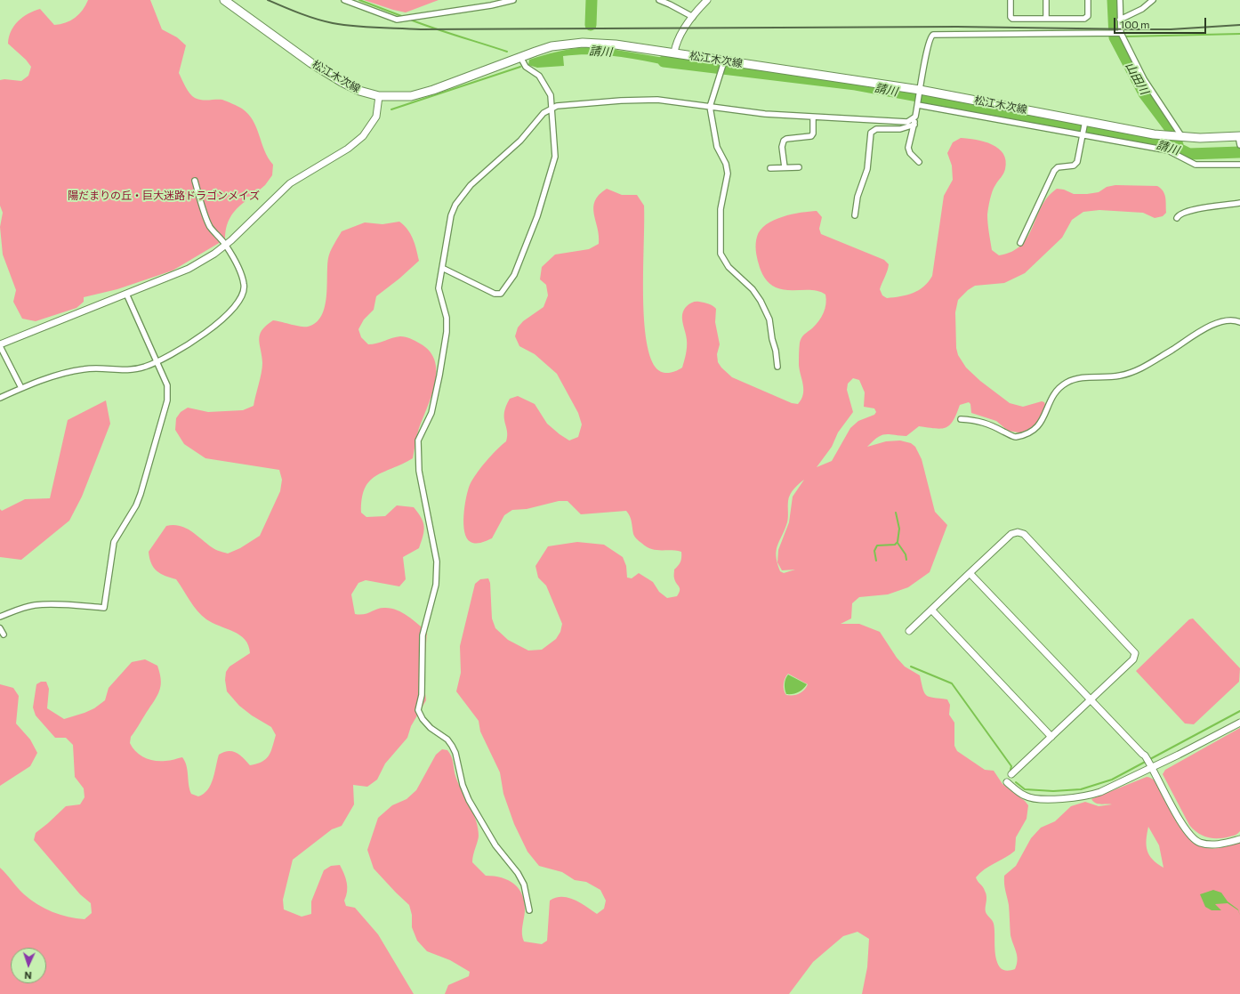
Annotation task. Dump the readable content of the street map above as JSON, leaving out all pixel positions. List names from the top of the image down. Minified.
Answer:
{"streets":{"main road":["松江木次線"]},"water":["請川","山田川"],"parks":["陽だまりの丘・巨大迷路ドラゴンメイズ"],"scale_bar":"100 m","north":"bottom"}
